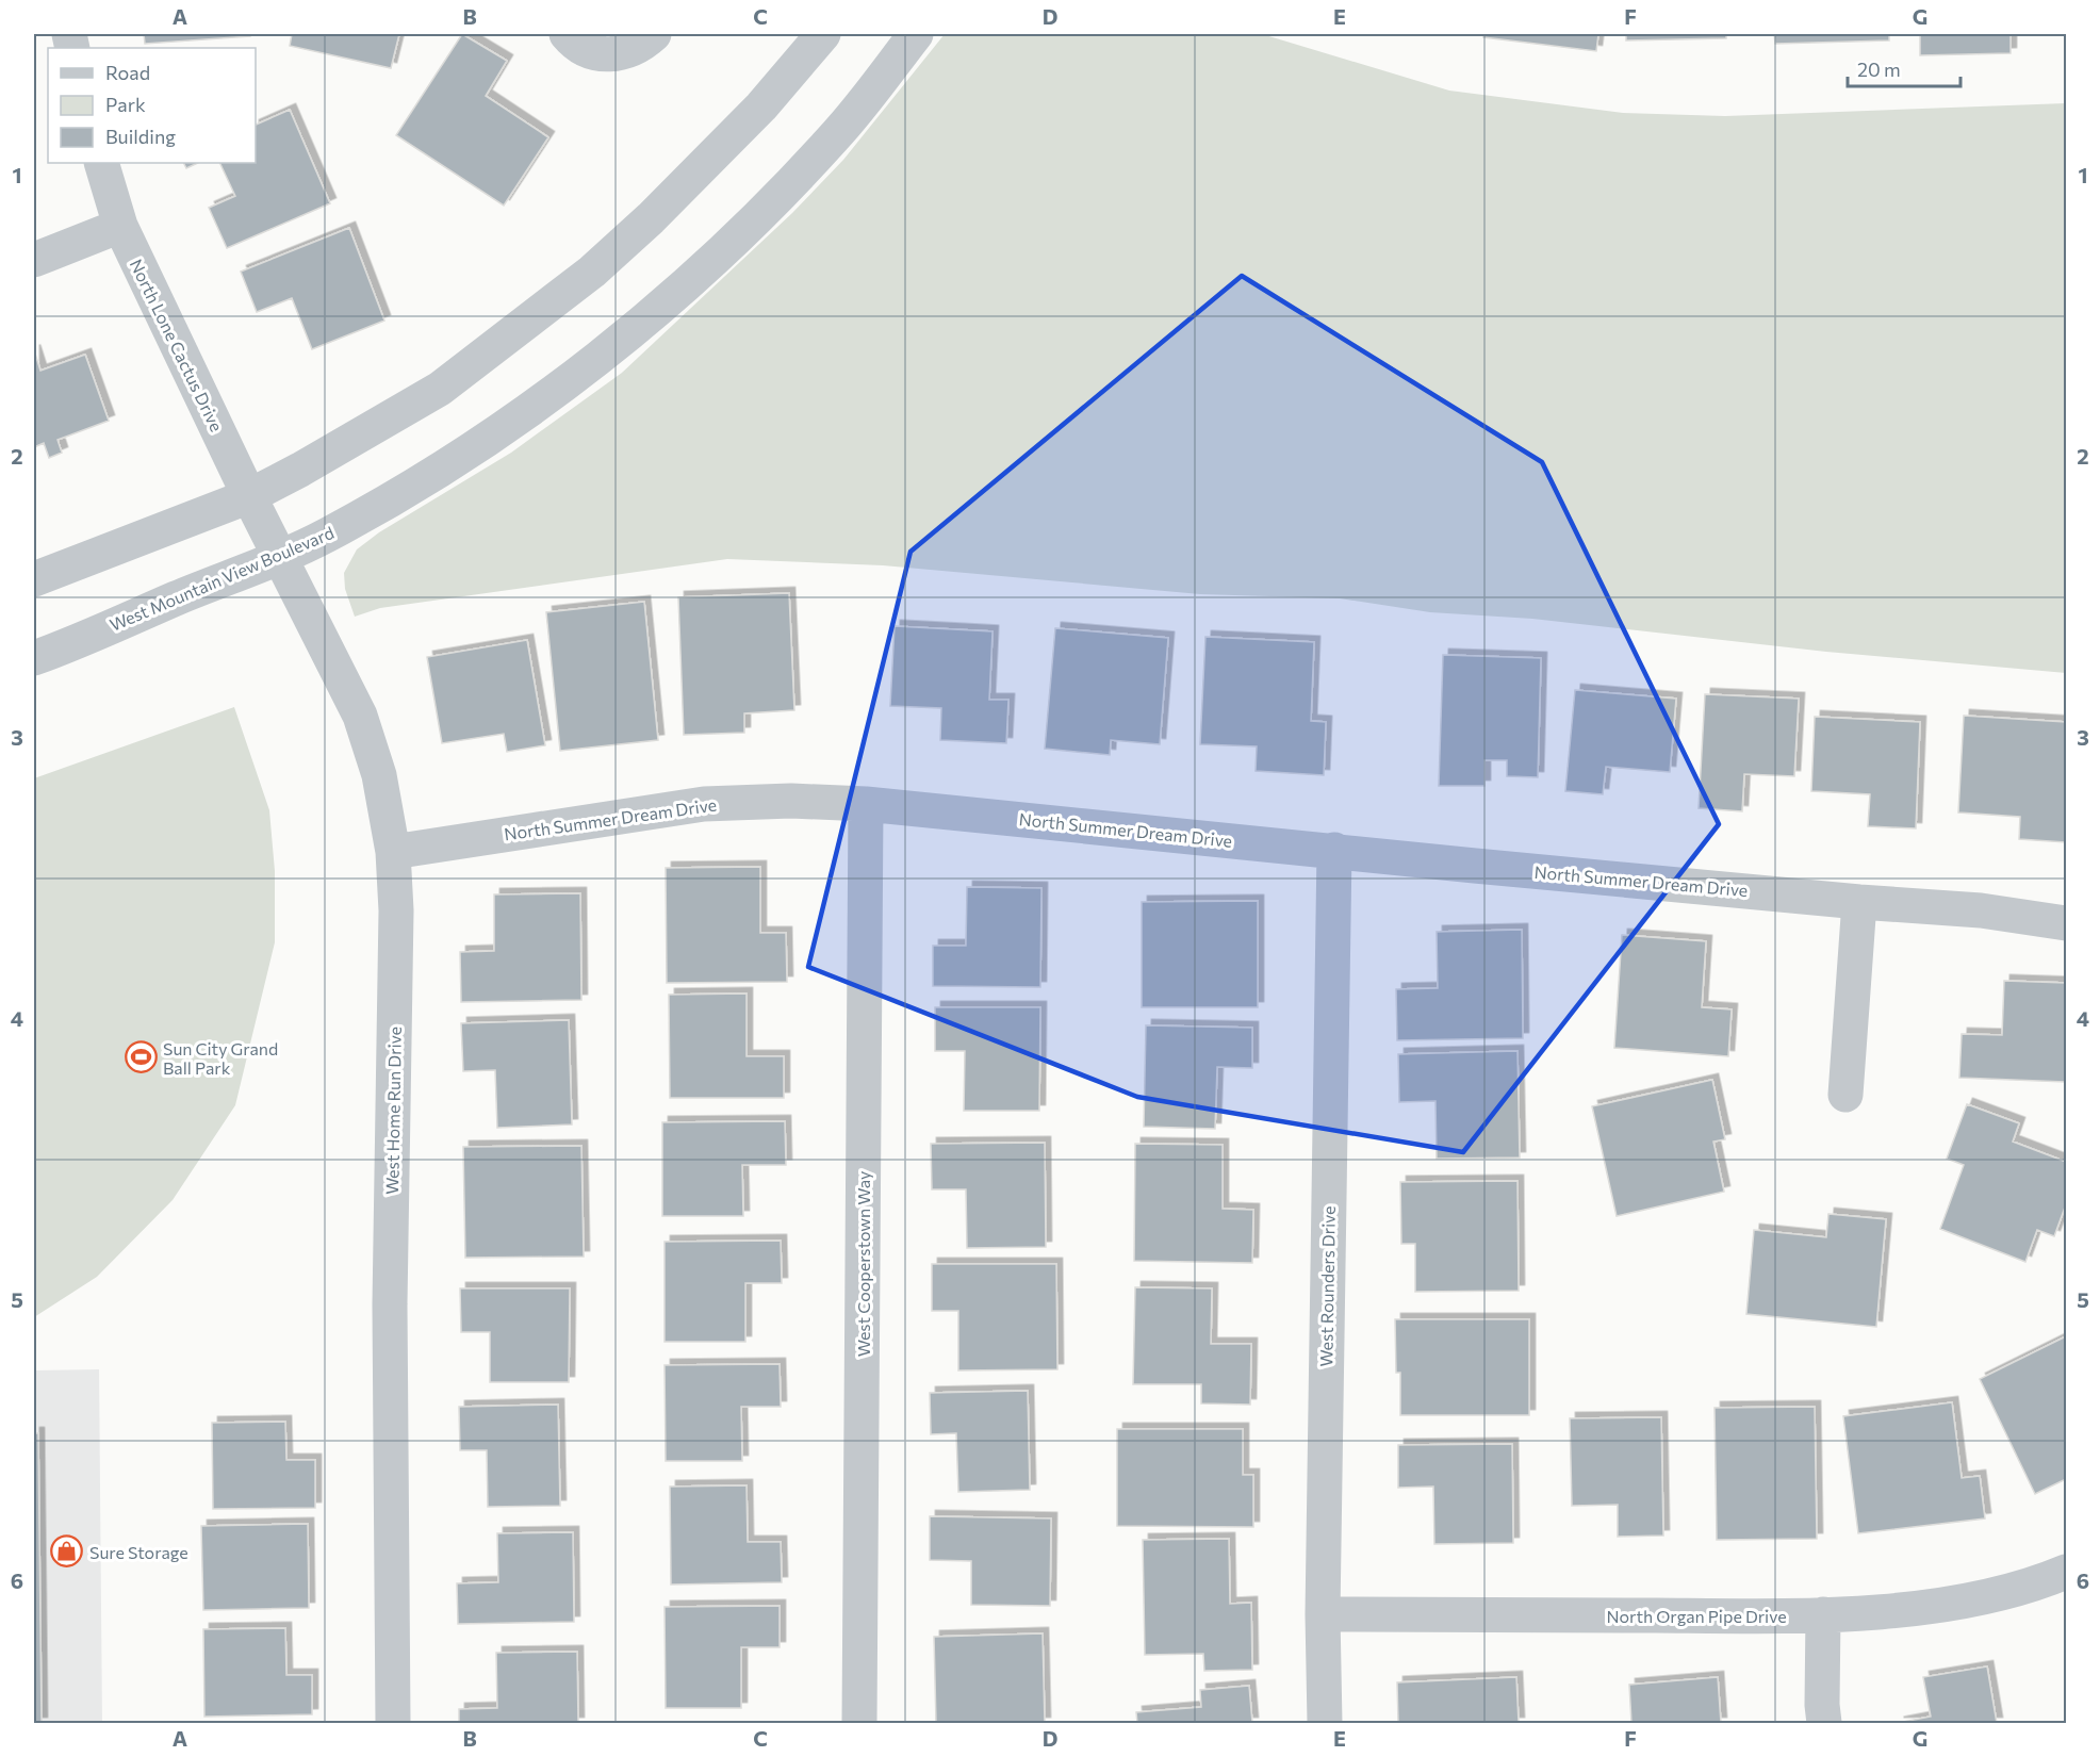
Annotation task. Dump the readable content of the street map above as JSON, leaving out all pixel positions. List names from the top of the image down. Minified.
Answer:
{"streets":{"street":["North Lone Cactus Drive","West Mountain View Boulevard","North Summer Dream Drive","West Home Run Drive","West Cooperstown Way","West Rounders Drive","North Organ Pipe Drive"]},"crossings":[["North Lone Cactus Drive","West Home Run Drive"],["West Mountain View Boulevard","West Home Run Drive"],["North Summer Dream Drive","West Home Run Drive"],["North Summer Dream Drive","West Cooperstown Way"],["North Summer Dream Drive","West Rounders Drive"],["West Rounders Drive","North Organ Pipe Drive"]],"places":{"sports":["Sun City Grand Ball Park"],"shop":["Sure Storage"]},"legend":["Road","Park","Building"],"scale_bar":"20 m","grid":{"columns":["A","B","C","D","E","F","G"],"rows":["1","2","3","4","5","6"]}}
